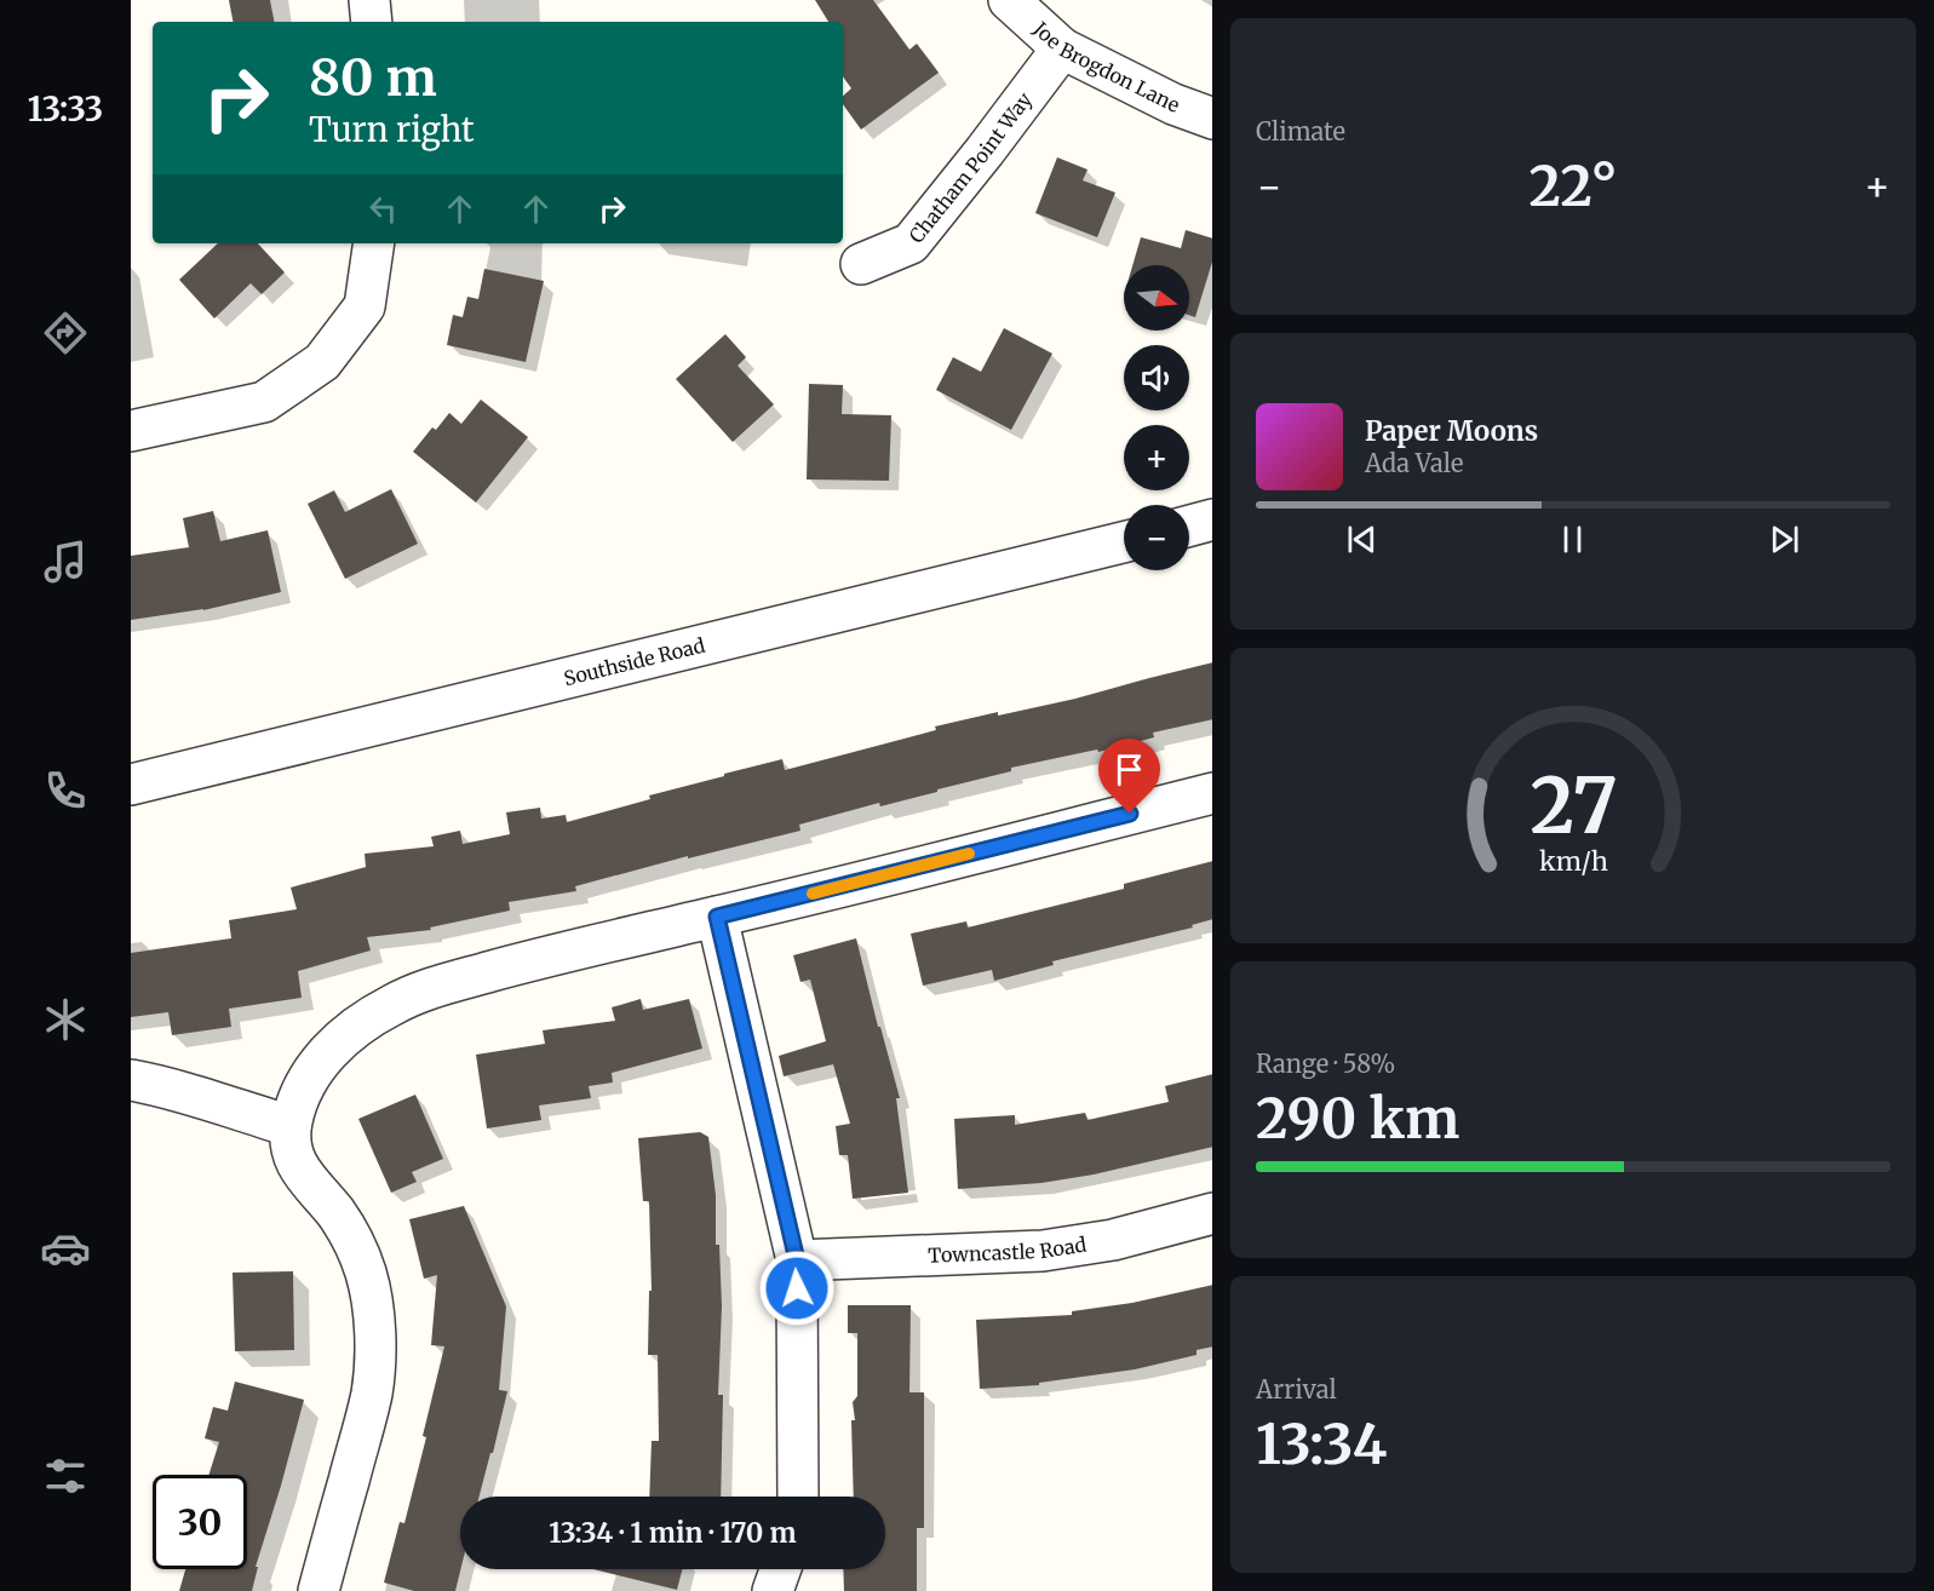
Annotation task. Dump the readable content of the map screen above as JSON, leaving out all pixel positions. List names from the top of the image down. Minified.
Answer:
{"streets":{"street":["Joe Brogdon Lane","Chatham Point Way","Southside Road","Towncastle Road"]},"crossings":[["Joe Brogdon Lane","Chatham Point Way"]],"north":"right","page":{"tabs":"13:33","tile":["Climate",["Range · 58%","290 km"],["Arrival","13:34"]],"turn":["80 m","Turn right"],"heat":["−","22°","+"],"map_buttons":["+","−"],"song":["Paper Moons","Ada Vale"],"limit":"30","trip":"13:34 · 1 min · 170 m","gauge":["27","km/h"]}}
